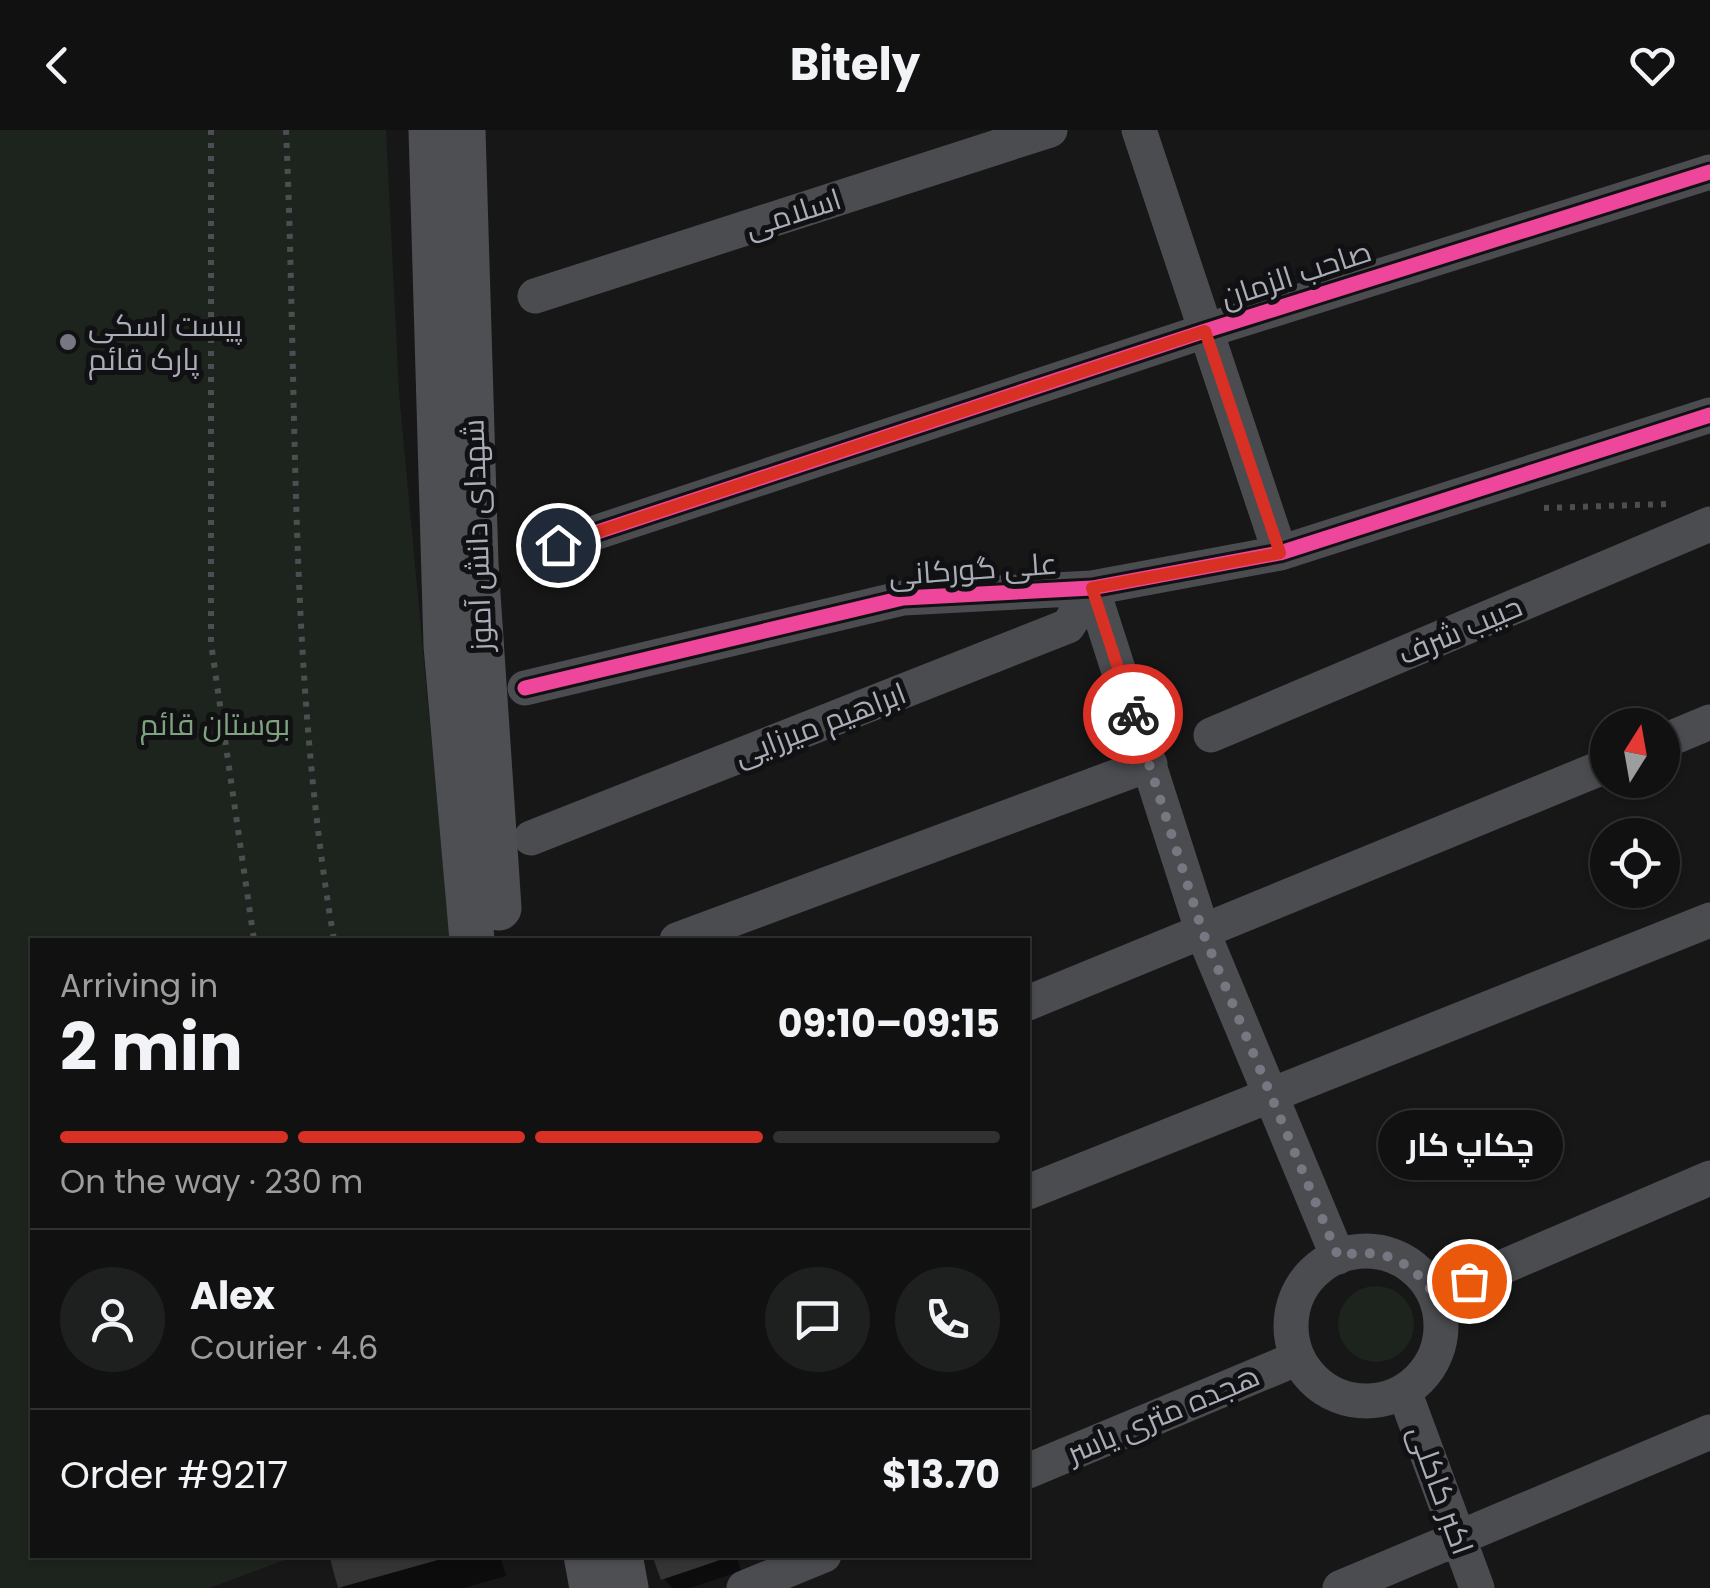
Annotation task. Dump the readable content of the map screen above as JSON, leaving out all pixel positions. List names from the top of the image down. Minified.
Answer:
{"streets":{"main road":["شهدای دانش آموز"],"street":["اسلامی","صاحب الزمان","علی گورکانی","حبیب شرف","ابراهیم میرزایی","هجده متری یاسر","اکبر کاکلی"]},"crossings":[["علی گورکانی","ابراهیم میرزایی"],["هجده متری یاسر","اکبر کاکلی"]],"parks":["بوستان قائم"],"places":["پیست اسکی پارک قائم","چکاپ کار"],"north":"top","page":{"header":"Bitely","heading":["2 min","Arriving in","09:10–09:15"],"panel":["Alex","Courier · 4.6","Order #9217","$13.70"],"bar":"On the way · 230 m","bubble":"چکاپ کار"}}
